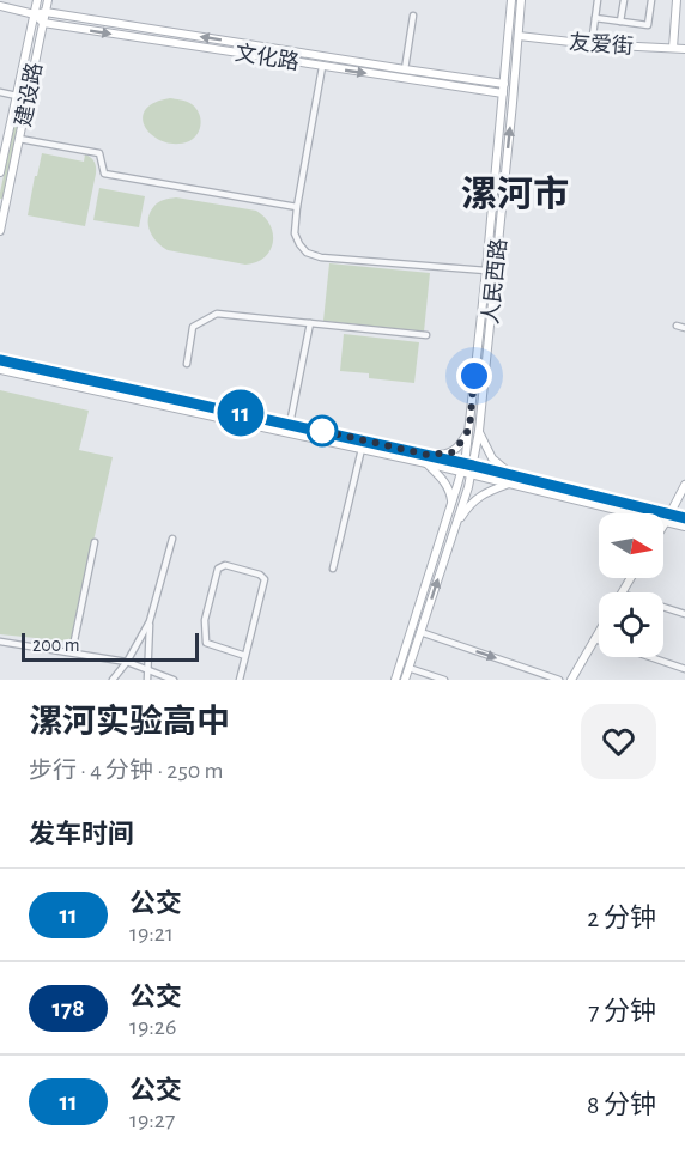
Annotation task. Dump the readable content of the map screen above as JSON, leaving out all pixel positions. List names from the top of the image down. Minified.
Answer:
{"streets":{"main road":["友爱街","文化路","建设路","人民西路"]},"crossings":[["友爱街","人民西路"],["文化路","建设路"],["文化路","人民西路"]],"districts":["漯河市"],"lines":["bus line 11"],"scale_bar":"200 m","north":"right","page":{"on_map":"11","scale":"200 m","heading":[["漯河实验高中","步行 · 4 分钟 · 250 m"],"发车时间"],"list":[{"mark":"11","name":"公交","note":"19:21","value":"2 分钟"},{"mark":"178","name":"公交","note":"19:26","value":"7 分钟"},{"mark":"11","name":"公交","note":"19:27","value":"8 分钟"}]}}
